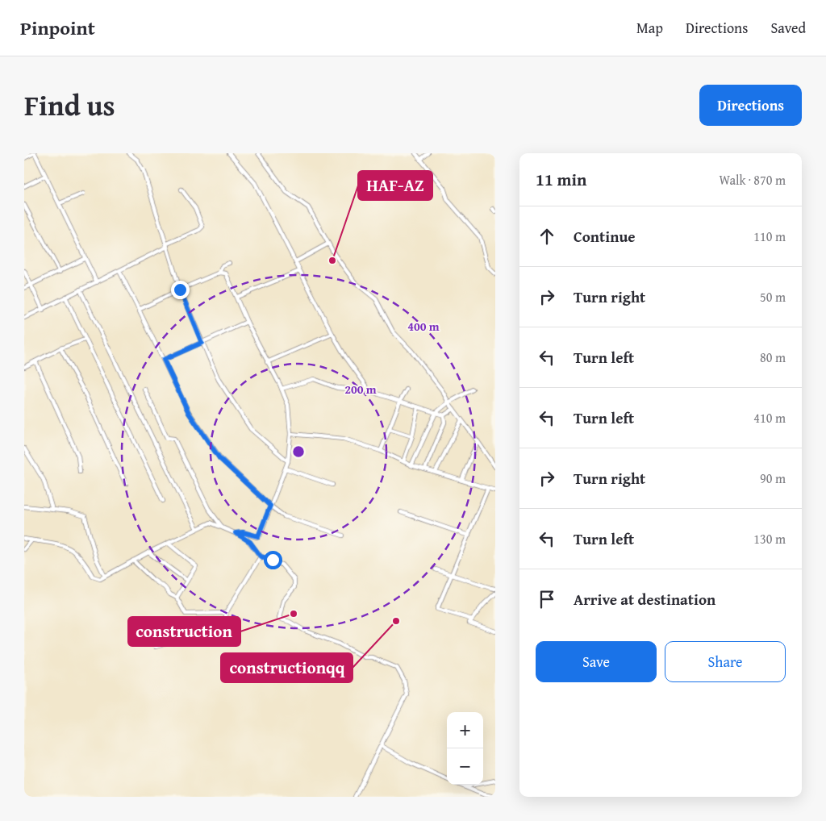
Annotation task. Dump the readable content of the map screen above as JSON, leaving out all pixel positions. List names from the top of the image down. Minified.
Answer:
{"places":["HAF-AZ","construction","constructionqq"],"page":{"header":"Pinpoint","nav":["Map","Directions","Saved"],"title":"Find us","buttons":["Directions",["Save","Share"]],"heading":["11 min","Walk · 870 m"],"list":[["Continue","110 m"],["Turn right","50 m"],["Turn left","80 m"],["Turn left","410 m"],["Turn right","90 m"],["Turn left","130 m"],"Arrive at destination"],"map_buttons":["+","−"]},"rings":["400 m","200 m"]}
